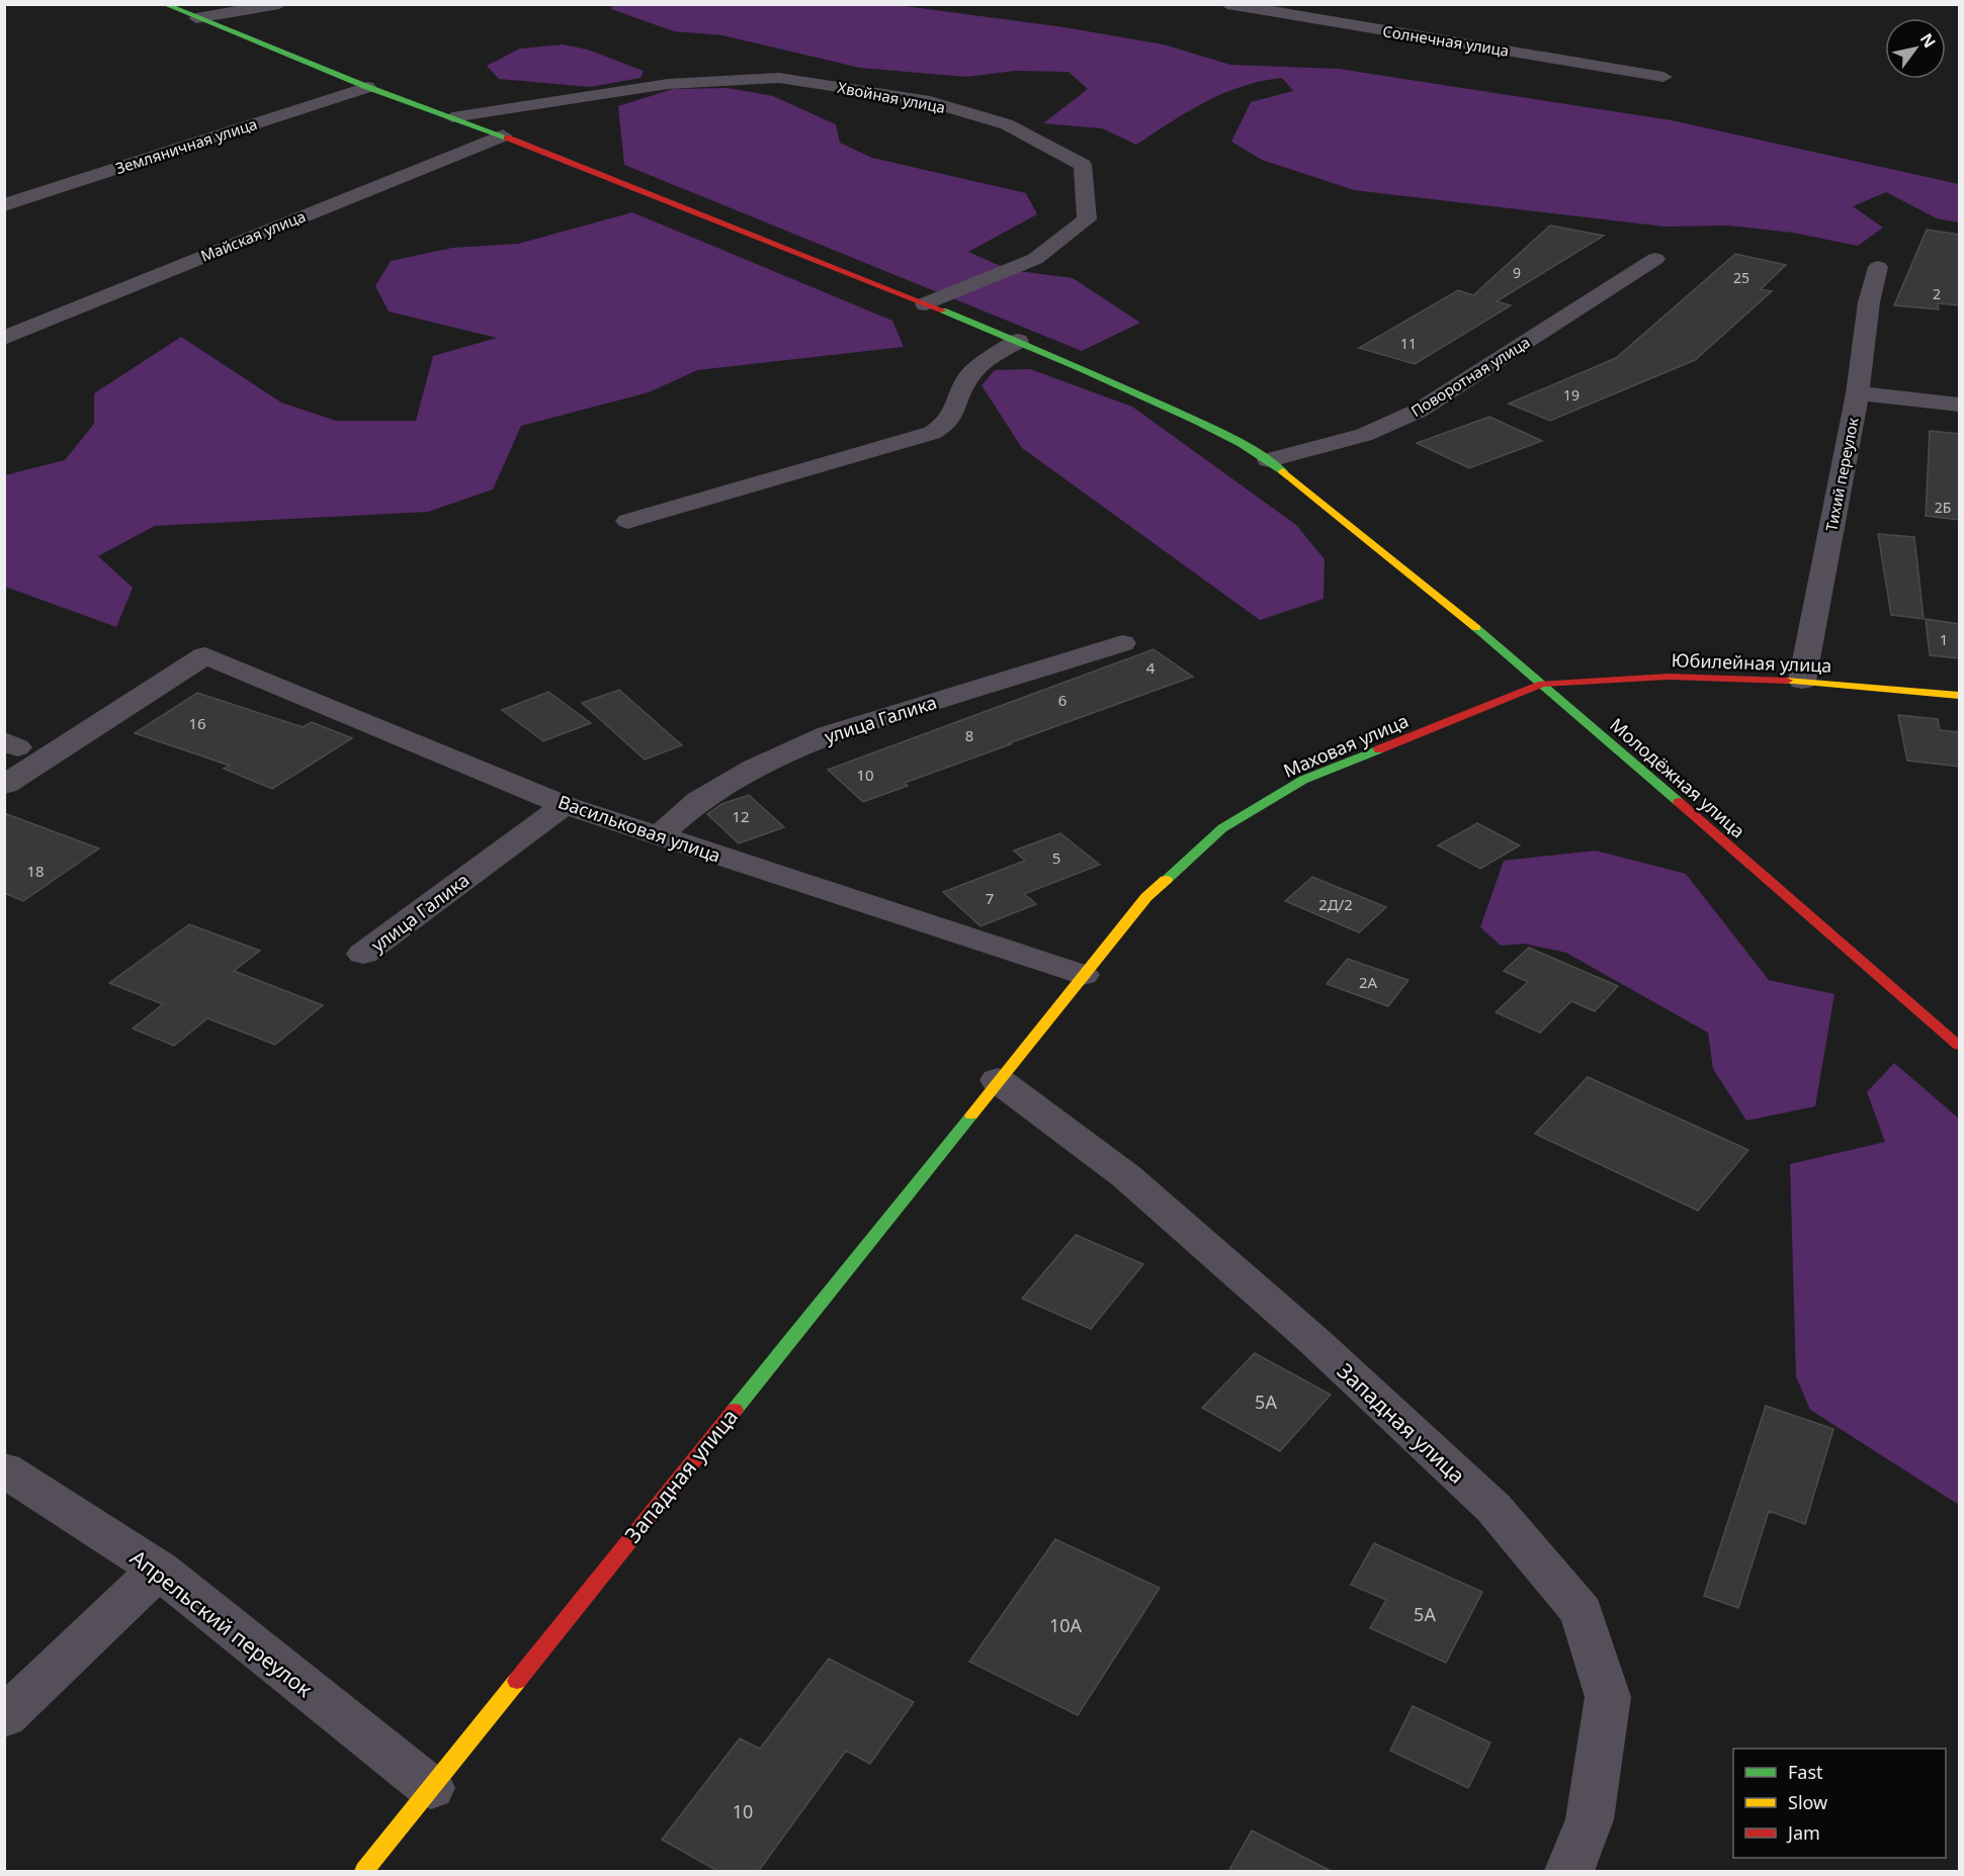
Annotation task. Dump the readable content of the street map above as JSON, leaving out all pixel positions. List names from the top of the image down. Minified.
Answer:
{"streets":{"street":["Солнечная улица","Хвойная улица","Земляничная улица","Майская улица","Поворотная улица","Тихий переулок","Юбилейная улица","улица Галика","Маховая улица","Молодёжная улица","Васильковая улица","Западная улица","Апрельский переулок"]},"crossings":[["Хвойная улица","Молодёжная улица"],["Земляничная улица","Молодёжная улица"],["Майская улица","Молодёжная улица"],["Поворотная улица","Молодёжная улица"],["Тихий переулок","Юбилейная улица"],["Юбилейная улица","Маховая улица"],["Юбилейная улица","Молодёжная улица"],["улица Галика","Васильковая улица"],["Маховая улица","Молодёжная улица"],["Маховая улица","Васильковая улица"],["Маховая улица","Западная улица"],["Васильковая улица","Западная улица"],["Западная улица","Апрельский переулок"]],"house_numbers":["9","25","2","11","19","2Б","1","4","6","16","8","10","12","5","18","7","2Д/2","2А","5А","5А","10А","10"],"legend":["Fast","Slow","Jam"],"north":"top right"}
